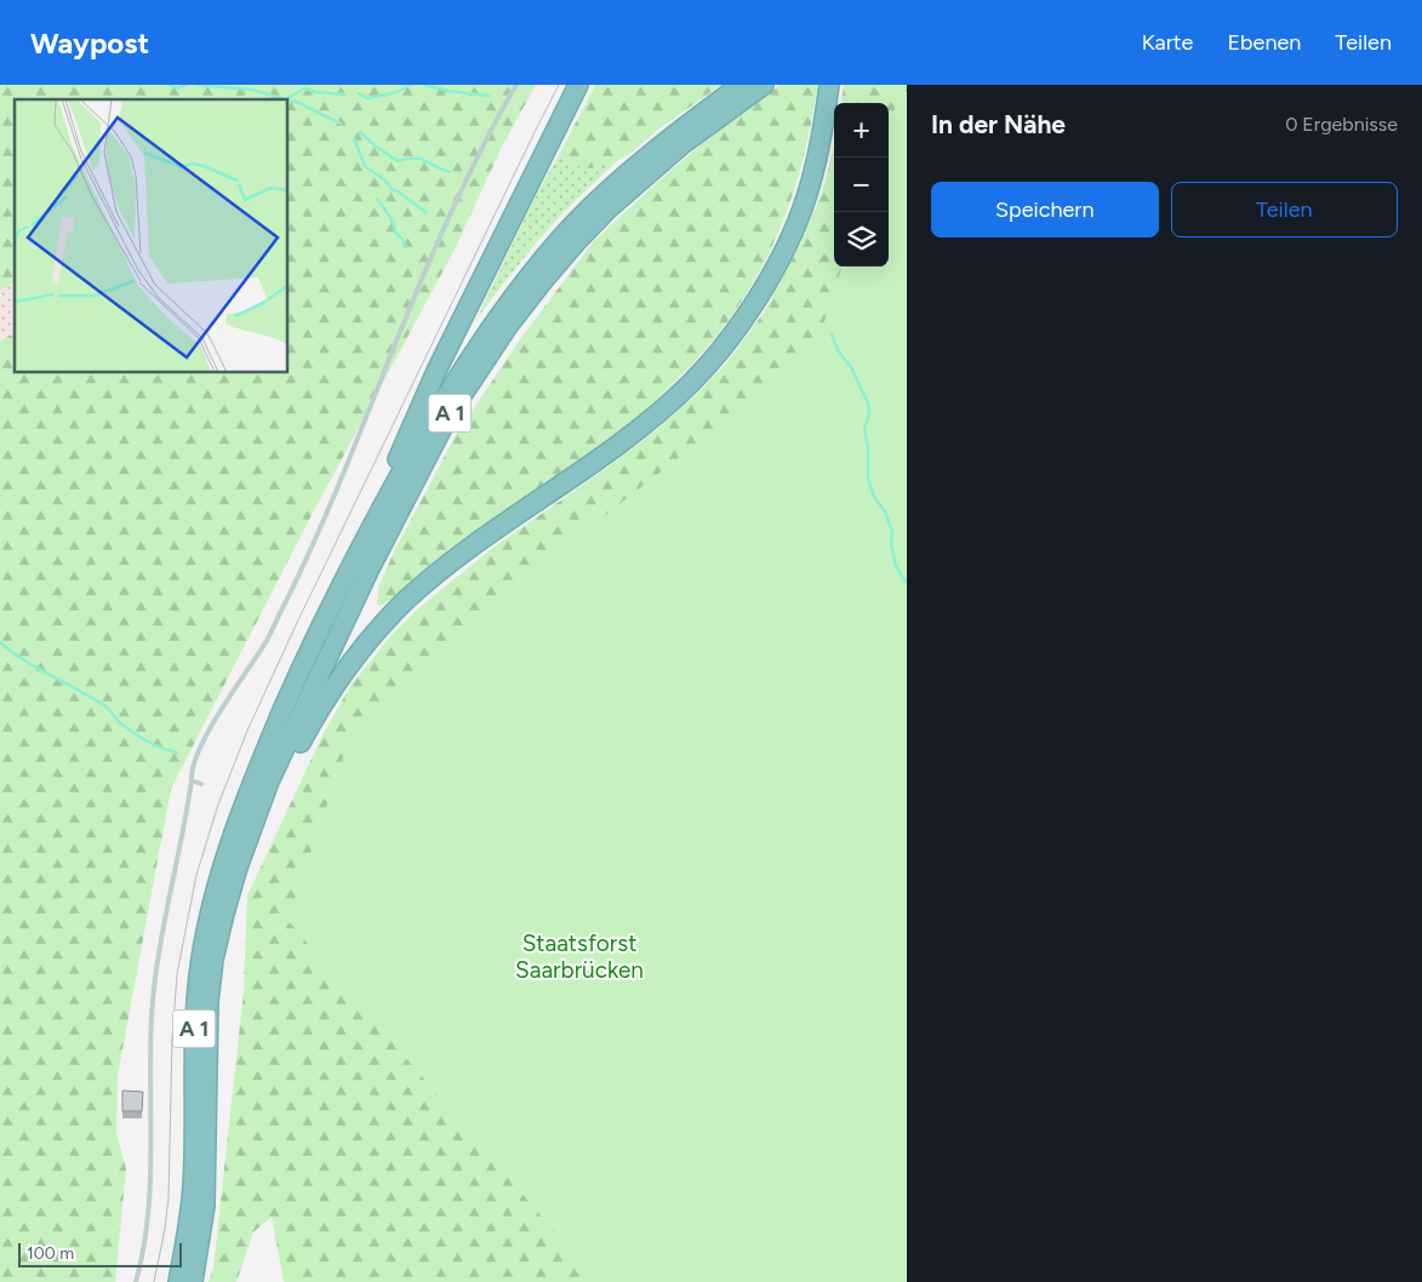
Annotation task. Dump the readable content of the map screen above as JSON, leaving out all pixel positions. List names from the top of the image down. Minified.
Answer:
{"streets":{"highway":["A 1"]},"parks":["Staatsforst Saarbrücken"],"scale_bar":"100 m","page":{"header":"Waypost","nav":["Karte","Ebenen","Teilen"],"heading":["In der Nähe","0 Ergebnisse"],"map_buttons":["+","−"],"buttons":["Speichern","Teilen"],"scale":"100 m"}}
